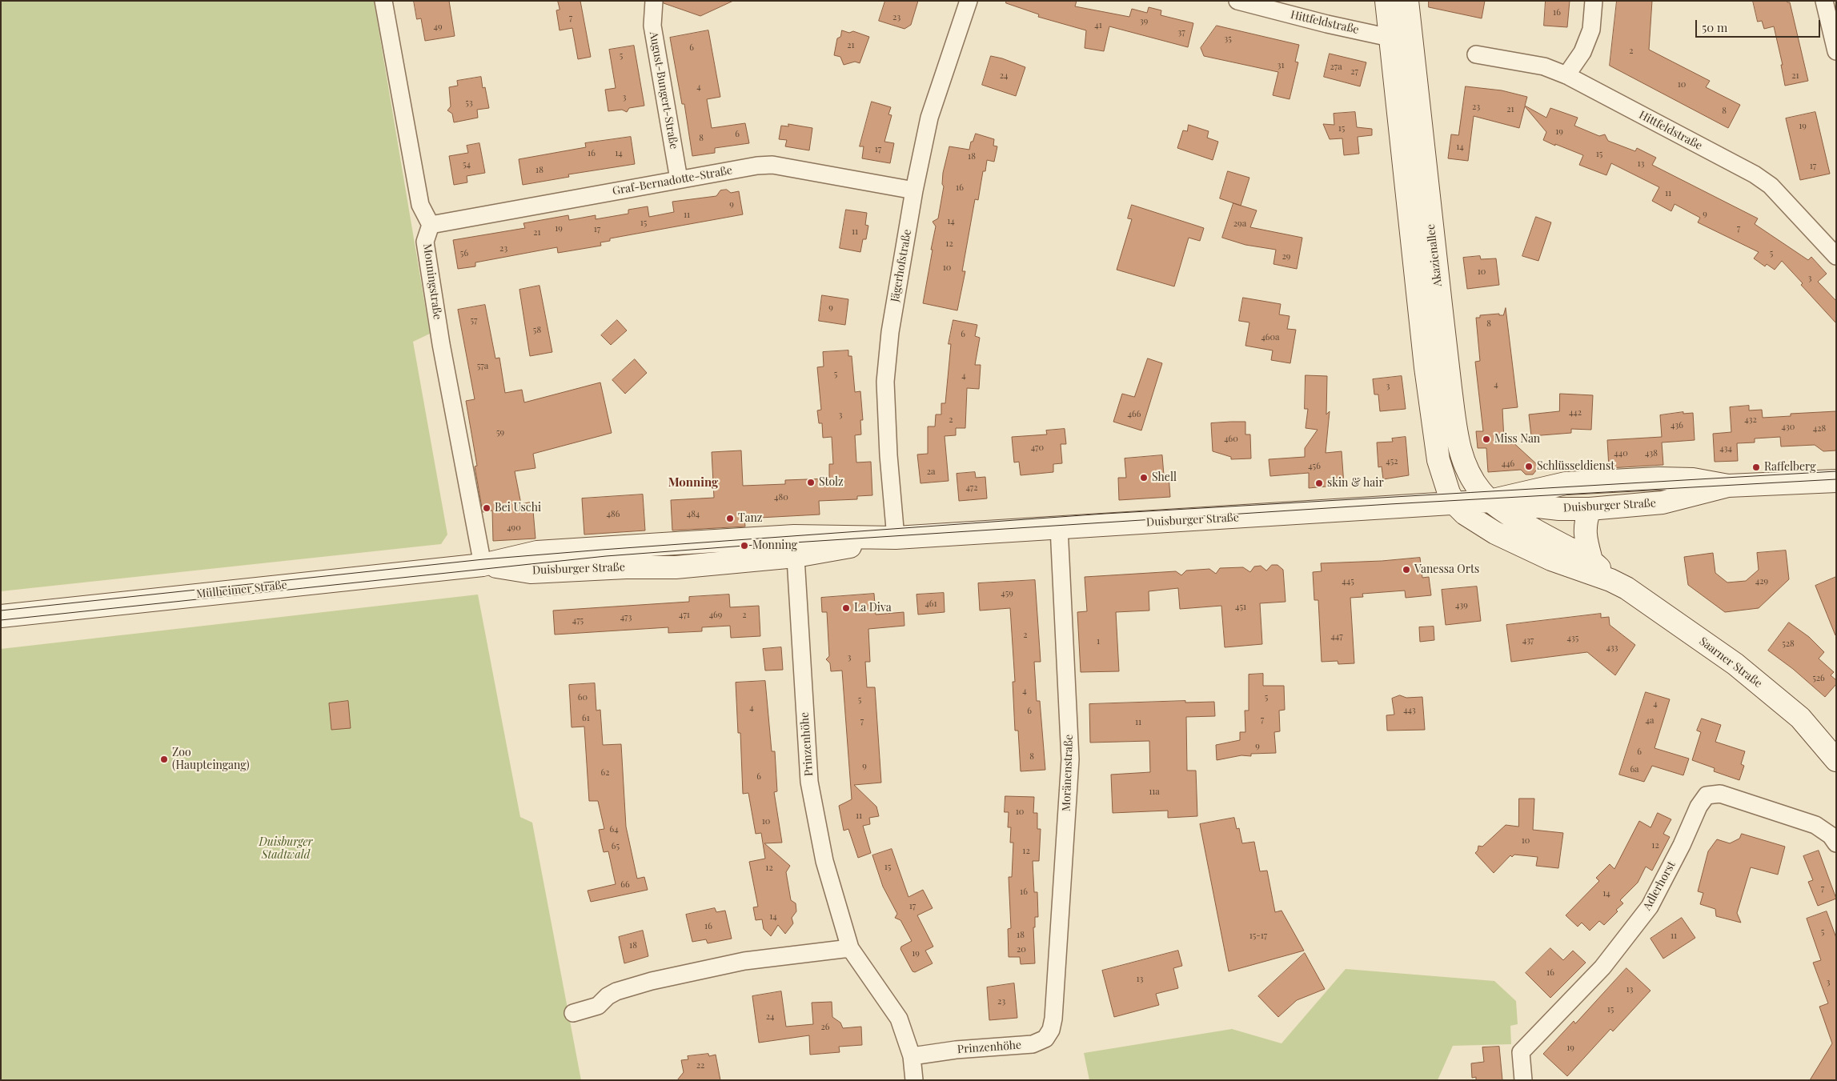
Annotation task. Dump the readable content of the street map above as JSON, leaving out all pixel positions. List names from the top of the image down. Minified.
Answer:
{"streets":{"main road":["Akazienallee","Duisburger Straße","Mülheimer Straße","Saarner Straße"],"street":["Hittfeldstraße","August-Bungert-Straße","Graf-Bernadotte-Straße","Jägerhofstraße","Monningstraße","Prinzenhöhe","Moränenstraße","Adlerhorst"]},"crossings":[["Hittfeldstraße","Akazienallee"],["August-Bungert-Straße","Graf-Bernadotte-Straße"],["Graf-Bernadotte-Straße","Jägerhofstraße"],["Graf-Bernadotte-Straße","Monningstraße"],["Akazienallee","Duisburger Straße"],["Akazienallee","Saarner Straße"],["Jägerhofstraße","Duisburger Straße"],["Monningstraße","Duisburger Straße"],["Monningstraße","Mülheimer Straße"],["Duisburger Straße","Mülheimer Straße"],["Duisburger Straße","Saarner Straße"],["Duisburger Straße","Prinzenhöhe"],["Duisburger Straße","Moränenstraße"],["Prinzenhöhe","Moränenstraße"]],"districts":["Monning"],"parks":["Duisburger Stadtwald"],"places":["Miss Nan","Schlüsseldienst","Raffelberg","Shell","Stolz","skin & hair","Bei Uschi","Tanz","Monning","Vanessa Orts","La Diva","Zoo (Haupteingang)"],"house_numbers":["16","23","7","39","41","49","37","35","21","6","2","5","31","27a","27","24","21","10","4","3","53","23","21","8","19","15","19","6","8","14","17","16","14","15","18","13","54","17","18","16","11","9","9","11","14","15","29a","19","7","17","11","21","12","23","56","5","29","10","10","3","9","57","8","58","6","460a","57a","5","4","4","3","442","466","3","2","432","436","430","428","59","460","470","434","440","438","452","446","456","2a","472","480","486","484","490","445","429","459","461","439","451","471","469","2","473","475","2","447","435","437","1","528","433","3","526","4","60","5","5","4","4","443","6","61","7","4a","7","11","9","6","8","9","6a","62","6","11a","10","11","10","64","10","12","65","12","15","12","66","7","16","14","17","14","16","5","18","15-17","11","18","20","19","16","13","3","13","23","15","24","26","19","22"],"scale_bar":"50 m"}
